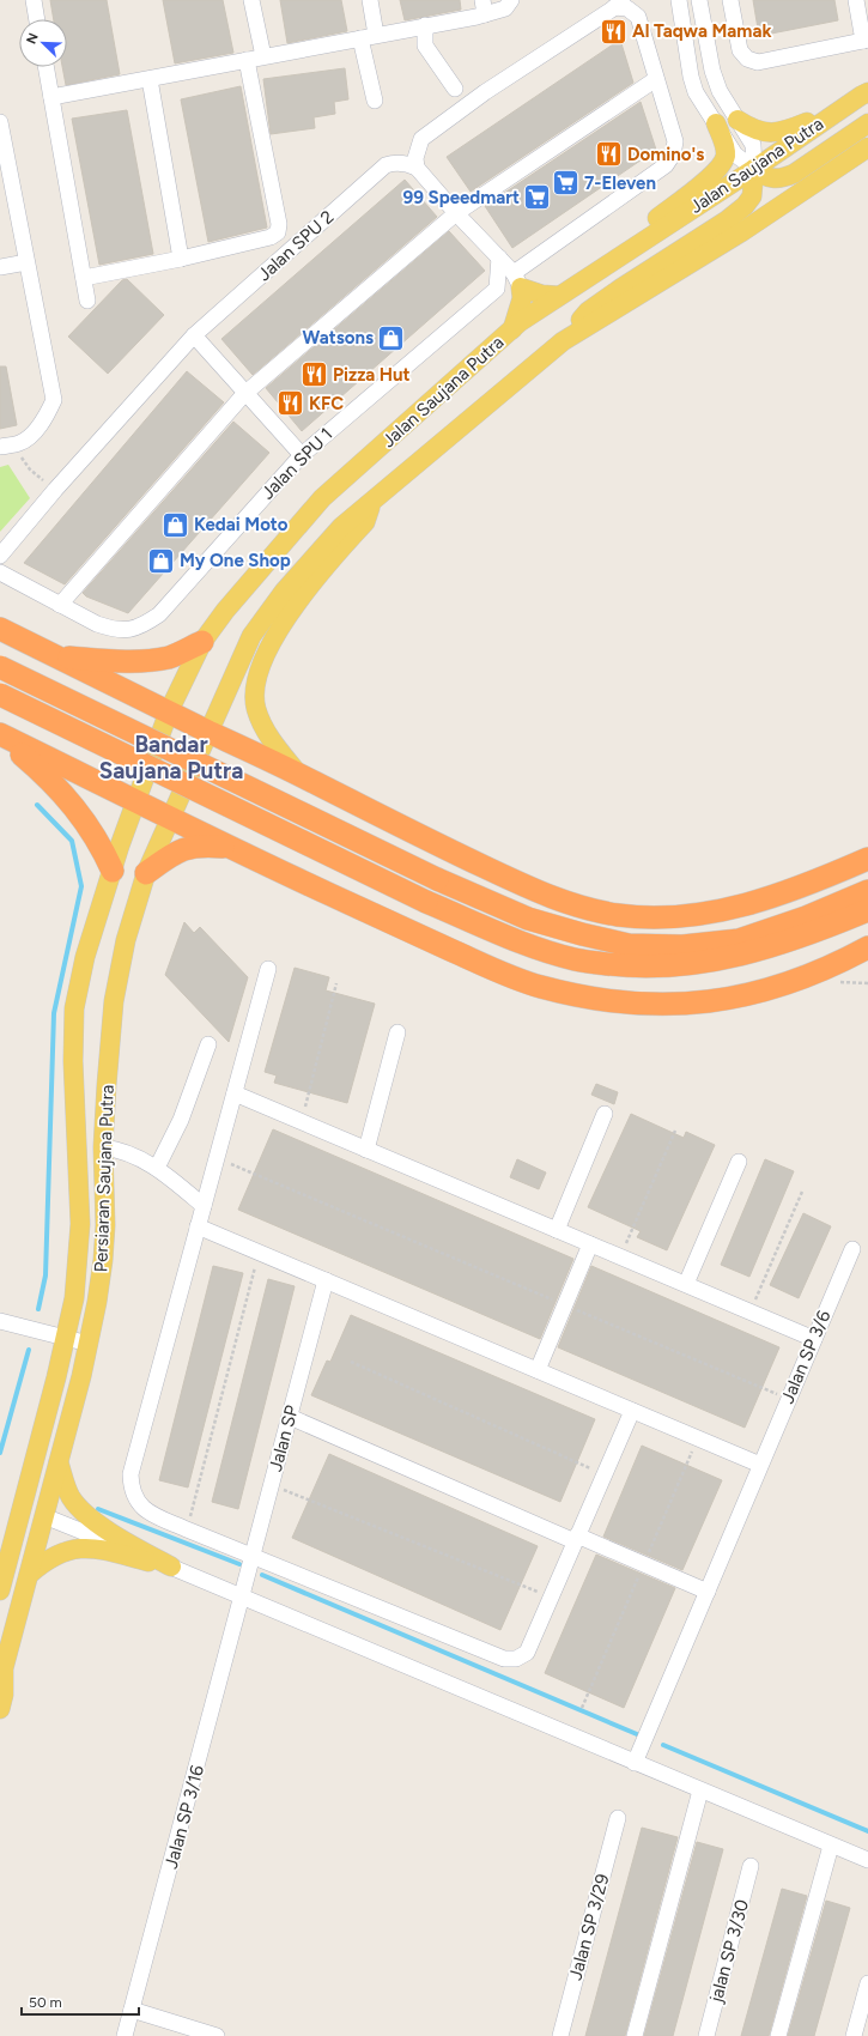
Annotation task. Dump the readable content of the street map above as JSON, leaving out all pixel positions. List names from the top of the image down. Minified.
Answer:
{"streets":{"main road":["Jalan Saujana Putra","Persiaran Saujana Putra"],"street":["Jalan SPU 2","Jalan SPU 1","Jalan SP 3/6","Jalan SP","Jalan SP 3/16","Jalan SP 3/29","jalan SP 3/30"]},"crossings":[["Jalan Saujana Putra","Persiaran Saujana Putra"],["Jalan SP","Jalan SP 3/16"]],"districts":["Bandar Saujana Putra"],"places":{"restaurant":["Al Taqwa Mamak","Domino's","Pizza Hut","KFC"],"supermarket":["7-Eleven","99 Speedmart"],"shop":["Watsons","Kedai Moto","My One Shop"]},"scale_bar":"50 m","north":"top left"}
